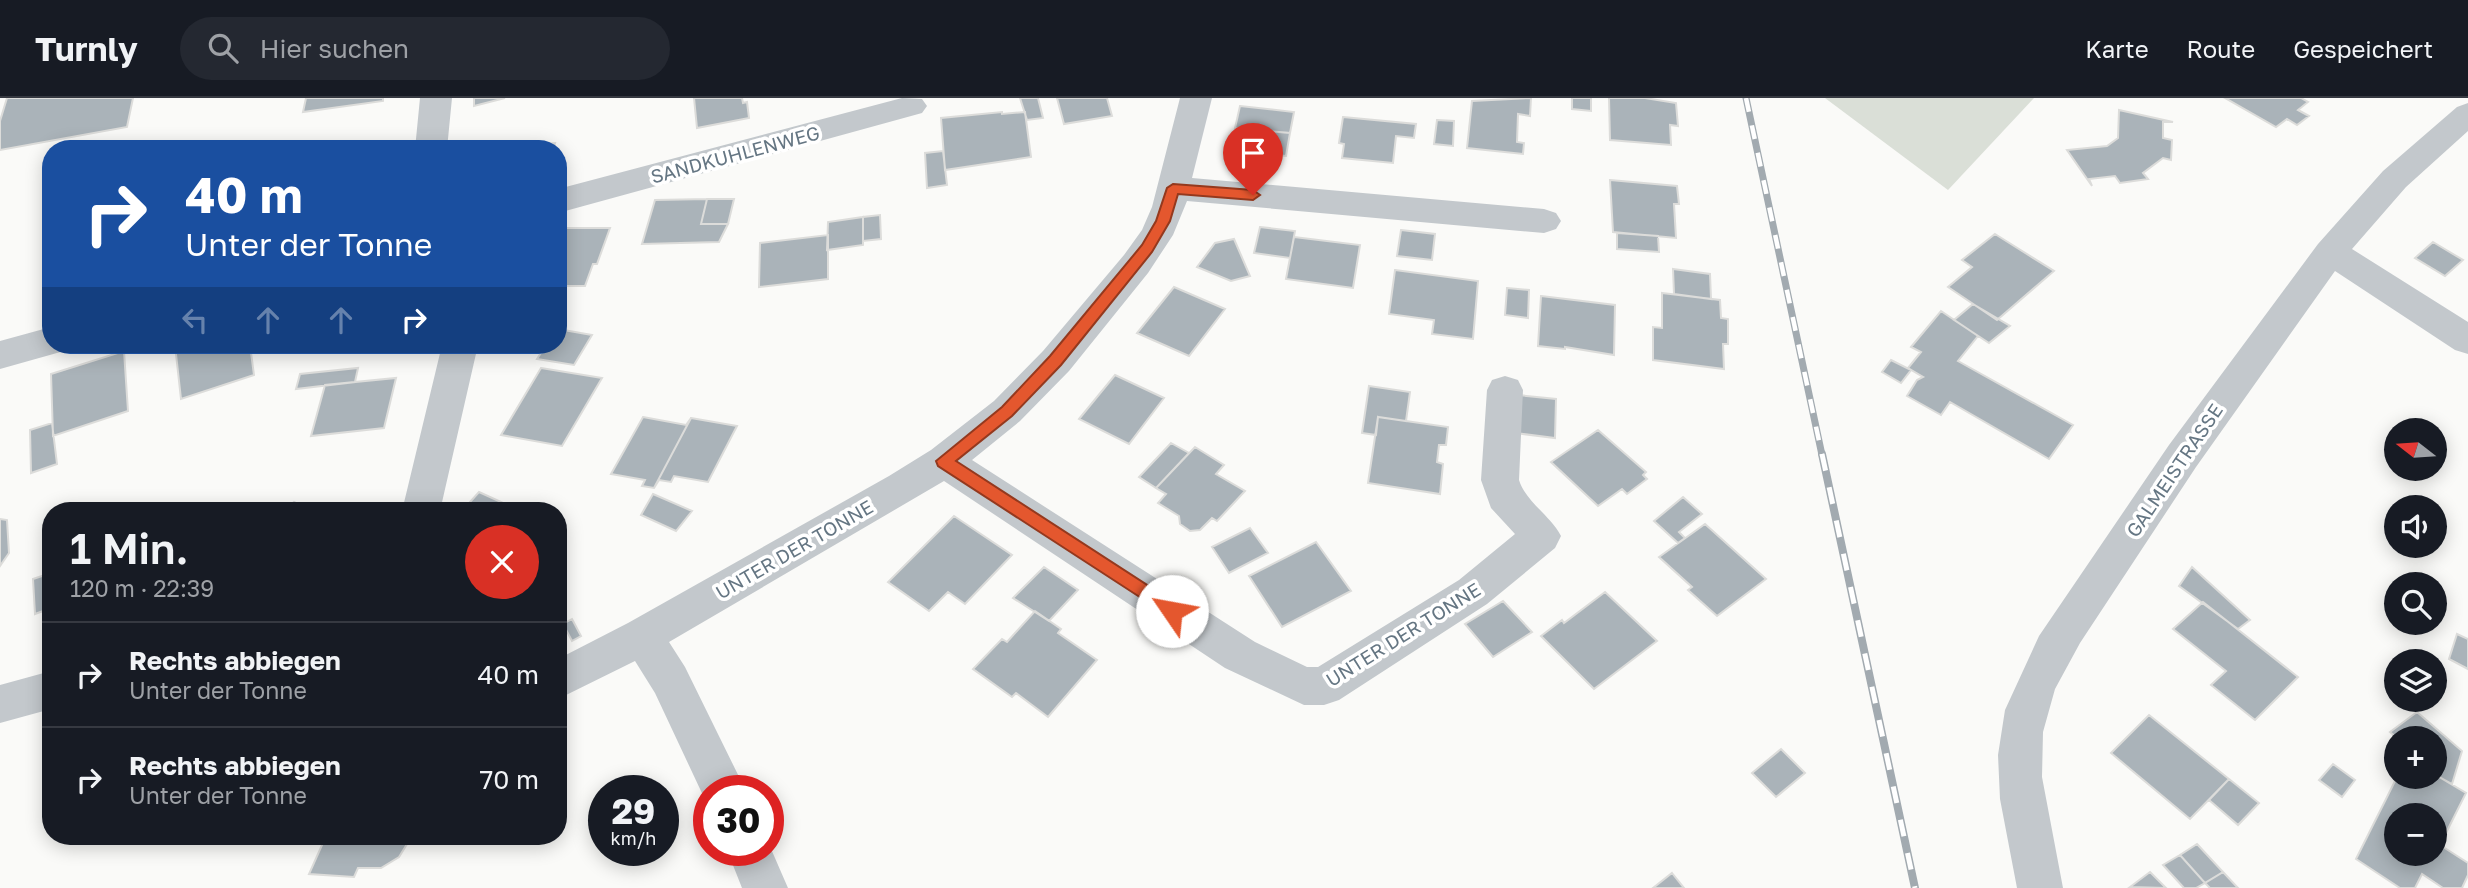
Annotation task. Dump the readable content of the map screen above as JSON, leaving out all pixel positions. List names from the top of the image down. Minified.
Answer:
{"streets":{"street":["SANDKUHLENWEG","GALMEISTRASSE","UNTER DER TONNE"]},"north":"left","page":{"header":"Turnly","search":"Hier suchen","nav":["Karte","Route","Gespeichert"],"turn":["40 m","Unter der Tonne"],"map_buttons":["+","−"],"heading":["1 Min.","120 m · 22:39"],"list":[{"name":"Rechts abbiegen","note":"Unter der Tonne","value":"40 m"},{"name":"Rechts abbiegen","note":"Unter der Tonne","value":"70 m"}],"speed":"29 km/h","limit":"30"}}
